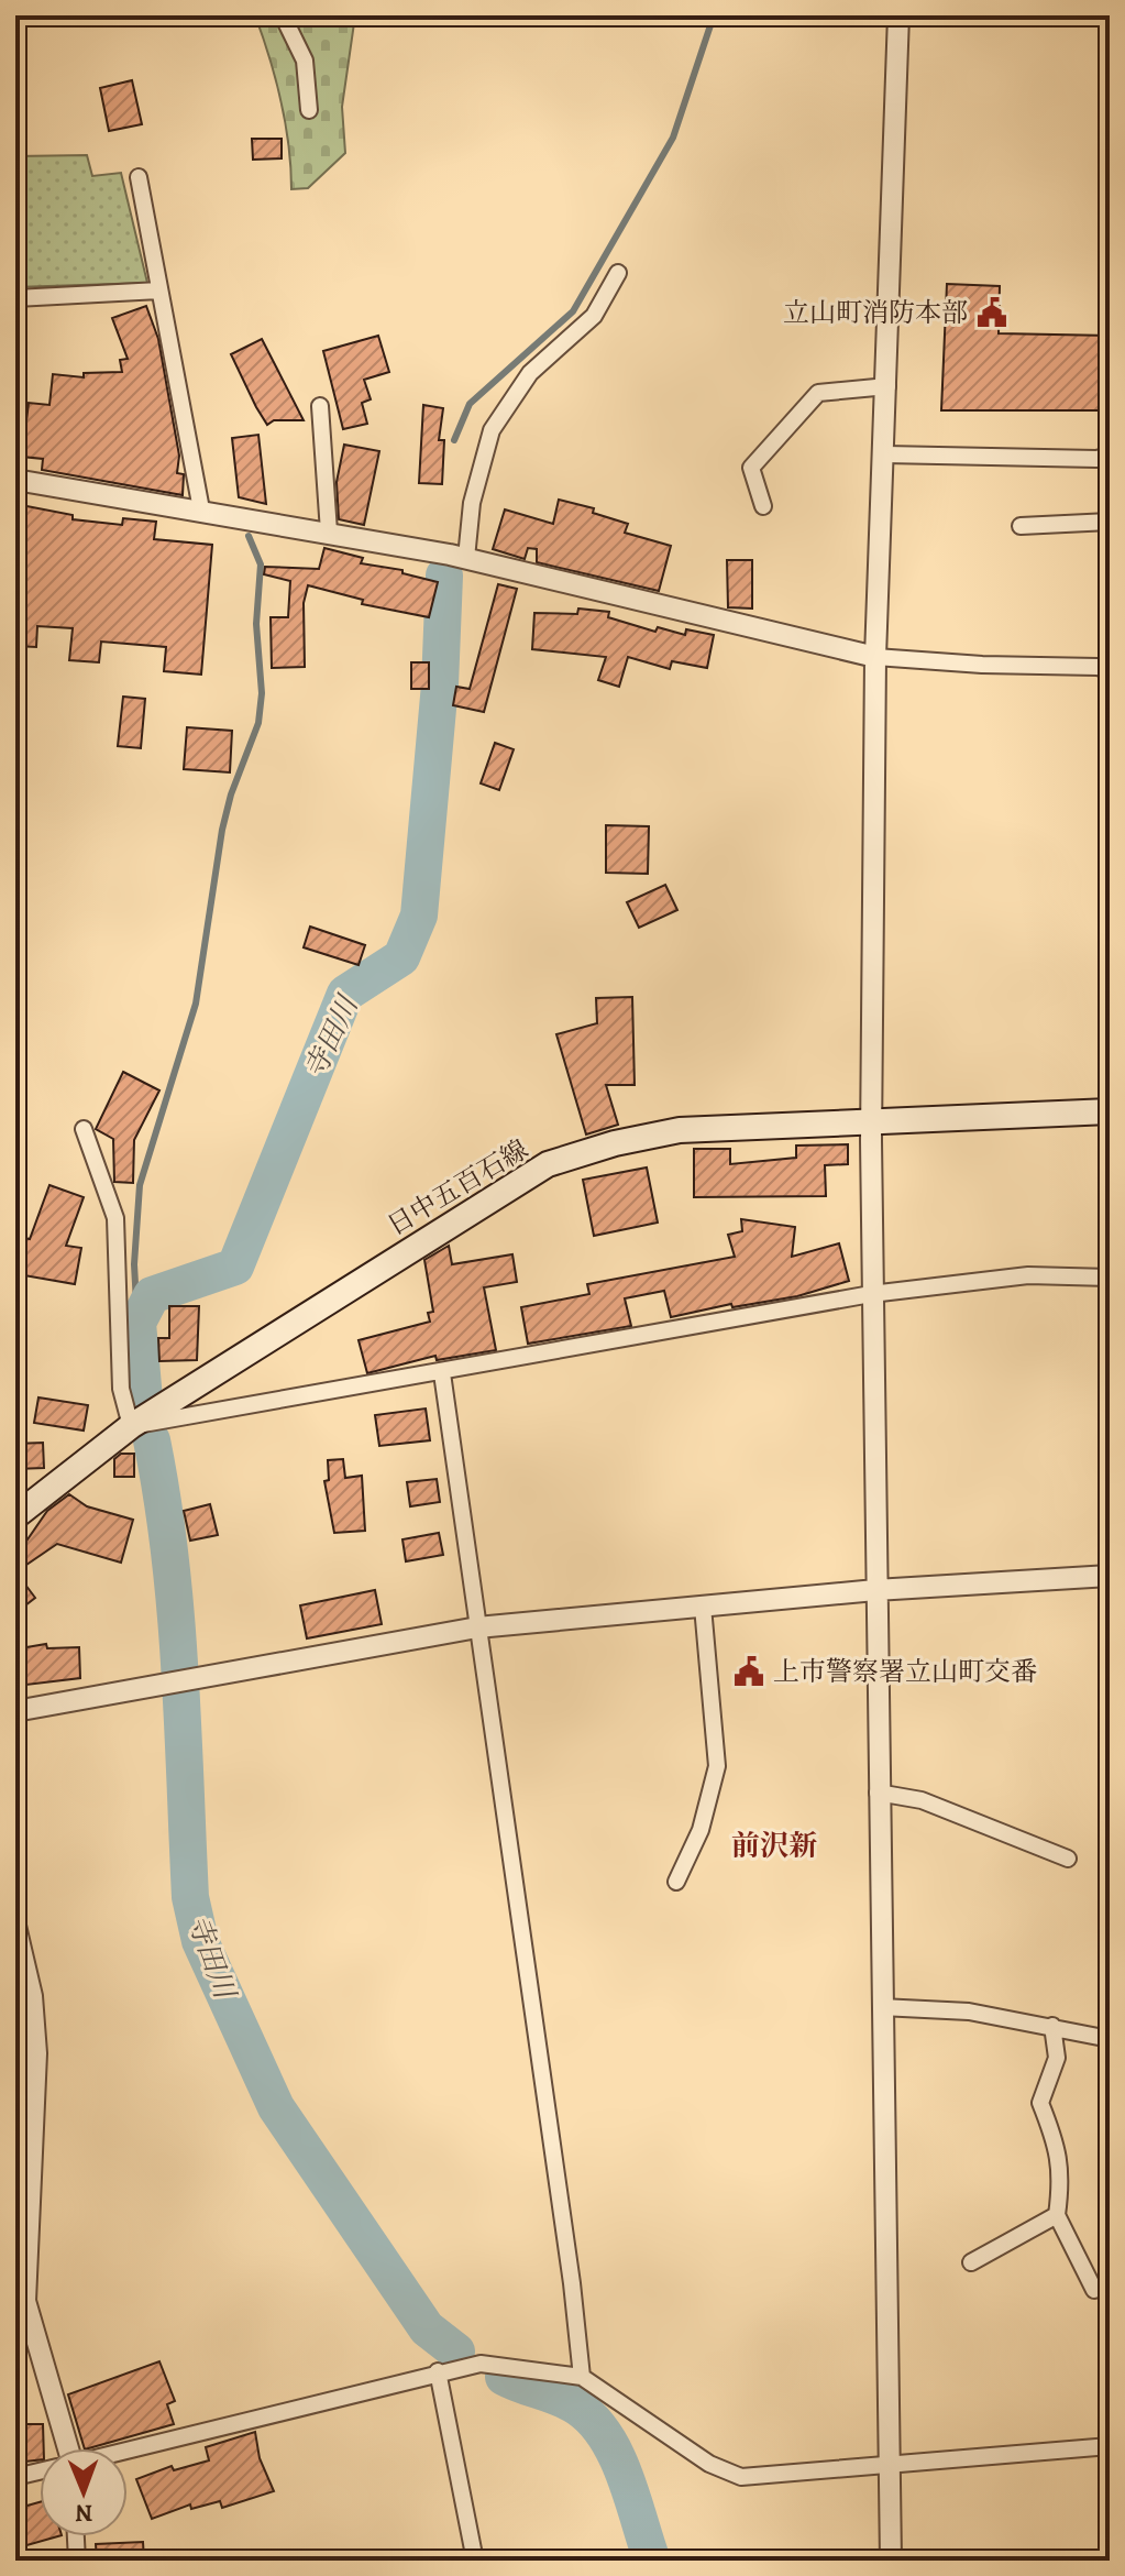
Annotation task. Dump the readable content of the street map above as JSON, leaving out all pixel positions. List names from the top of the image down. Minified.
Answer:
{"streets":{"main road":["日中五百石線"]},"districts":["前沢新"],"water":["寺田川"],"places":{"public building":["立山町消防本部","上市警察署立山町交番"]},"north":"bottom"}
